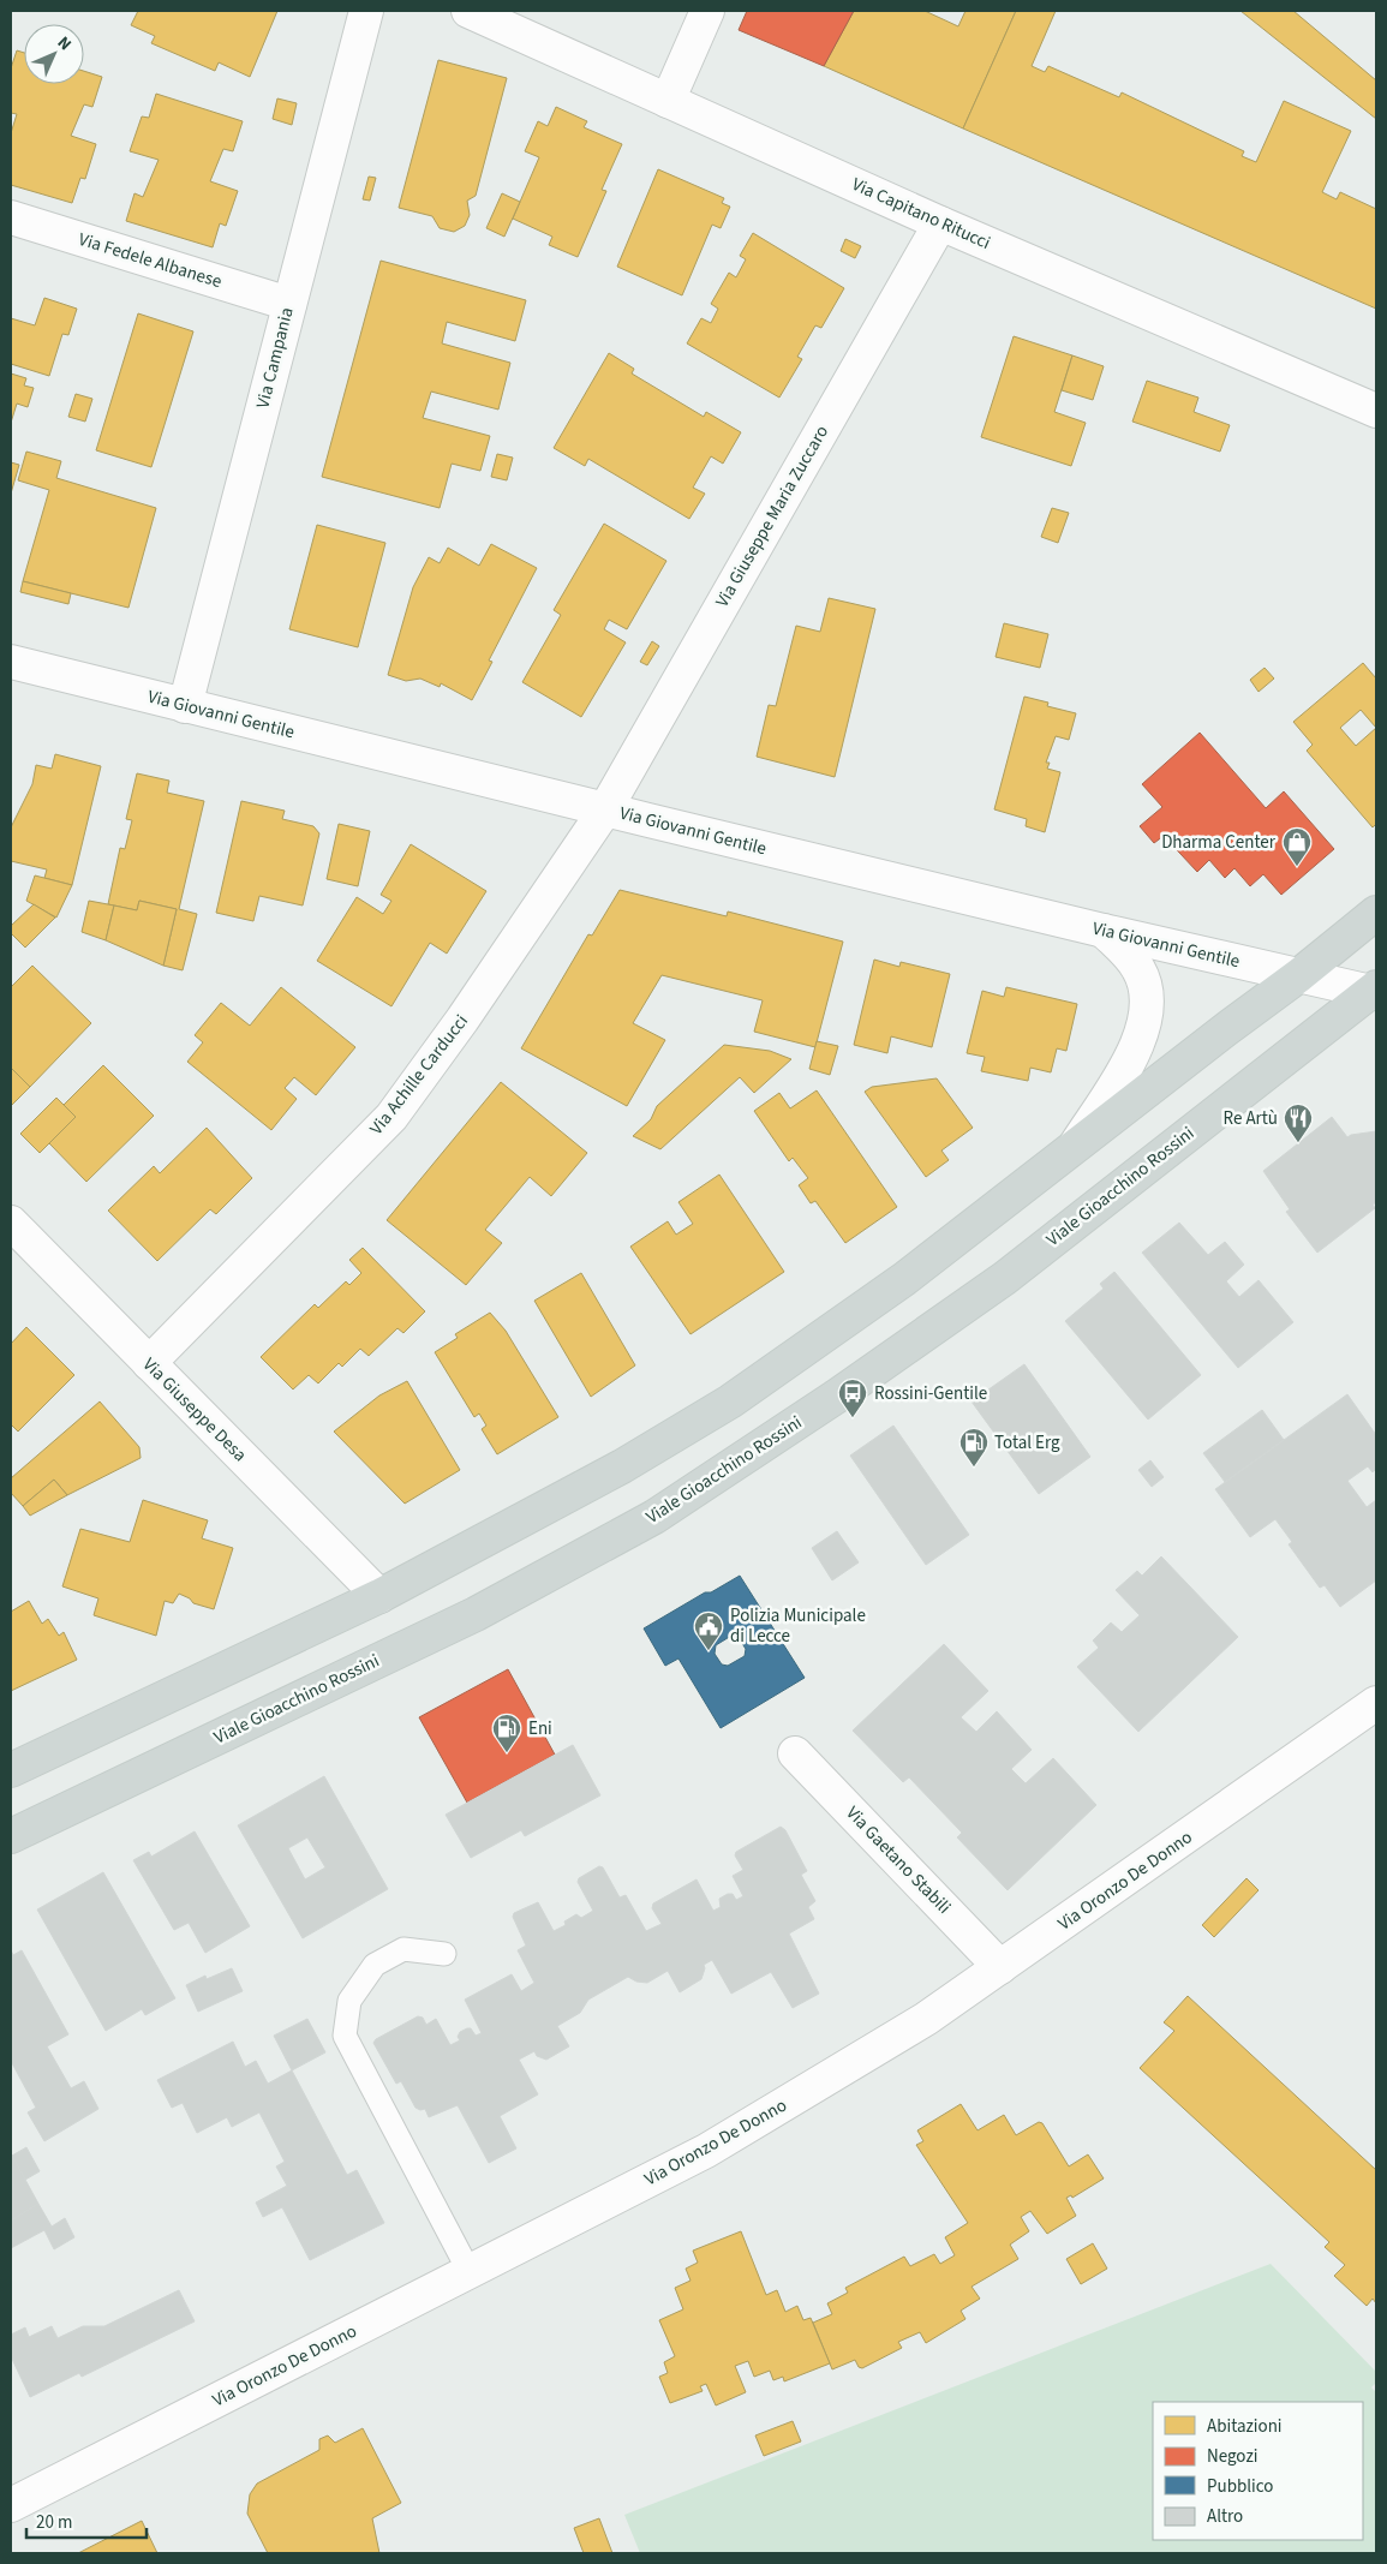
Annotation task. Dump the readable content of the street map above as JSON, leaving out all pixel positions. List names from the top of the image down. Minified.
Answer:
{"streets":{"main road":["Viale Gioacchino Rossini"],"street":["Via Capitano Ritucci","Via Fedele Albanese","Via Campania","Via Giuseppe Maria Zuccaro","Via Giovanni Gentile","Via Achille Carducci","Via Giuseppe Desa","Via Gaetano Stabili","Via Oronzo De Donno"]},"crossings":[["Via Capitano Ritucci","Via Giuseppe Maria Zuccaro"],["Via Fedele Albanese","Via Campania"],["Via Campania","Via Giovanni Gentile"],["Via Giuseppe Maria Zuccaro","Via Giovanni Gentile"],["Via Giuseppe Maria Zuccaro","Via Achille Carducci"],["Via Giovanni Gentile","Via Achille Carducci"],["Via Giovanni Gentile","Viale Gioacchino Rossini"],["Via Achille Carducci","Via Giuseppe Desa"],["Via Gaetano Stabili","Via Oronzo De Donno"]],"places":{"shop":["Dharma Center"],"restaurant":["Re Artù"],"bus stop":["Rossini-Gentile"],"fuel station":["Total Erg","Eni"],"public building":["Polizia Municipale di Lecce"]},"legend":["Abitazioni","Negozi","Pubblico","Altro"],"scale_bar":"20 m","north":"top right"}
